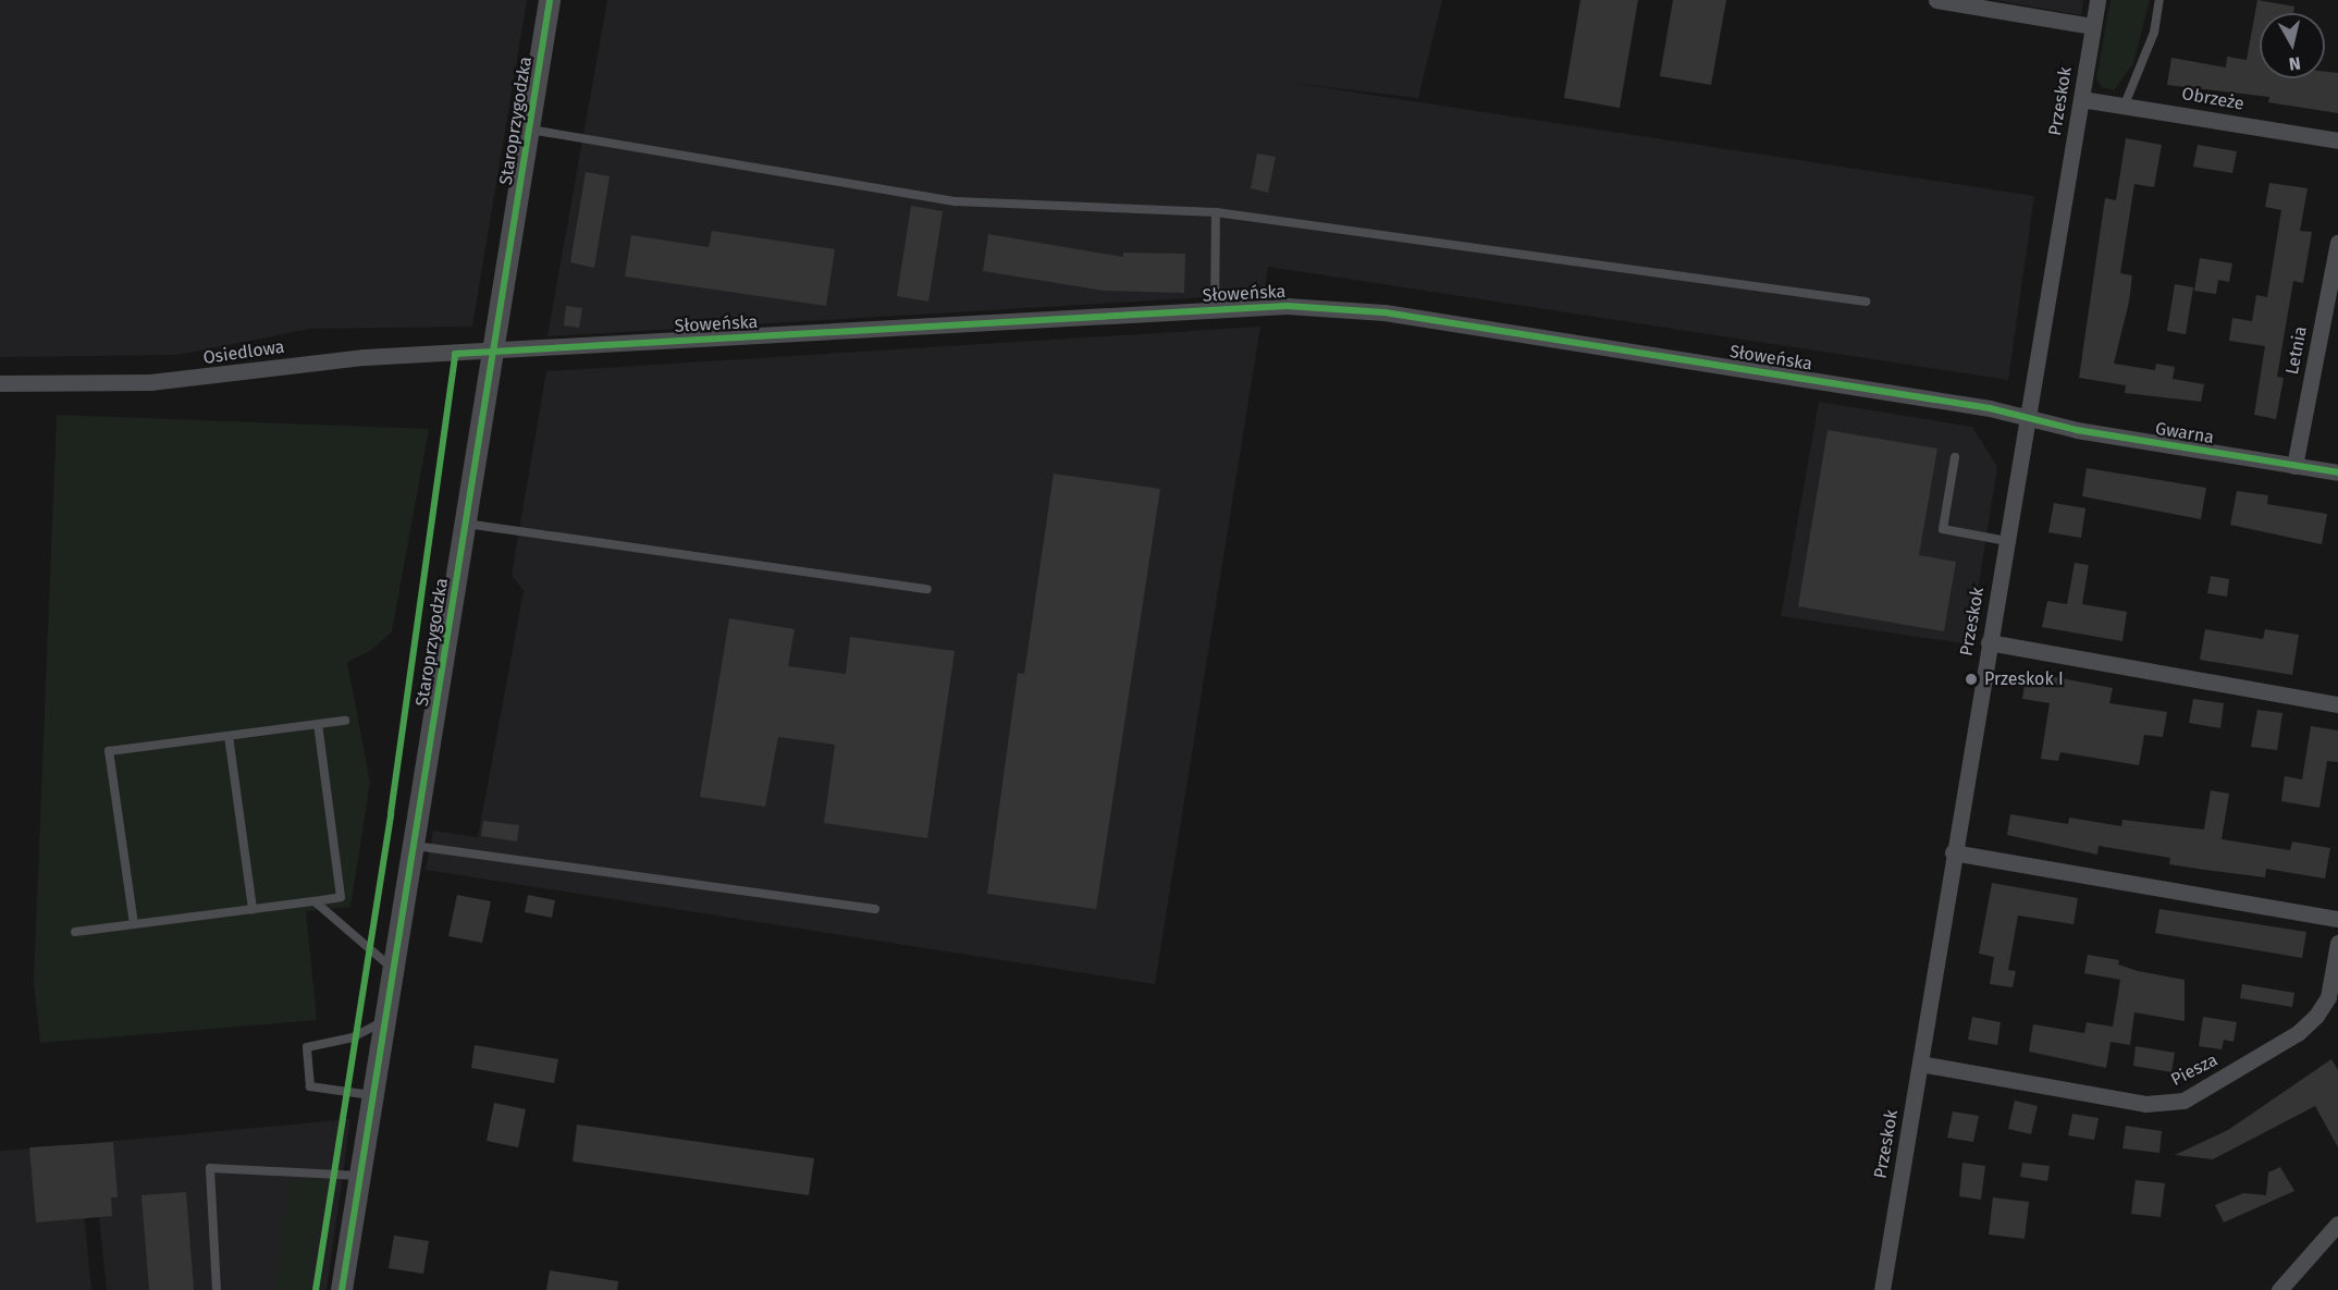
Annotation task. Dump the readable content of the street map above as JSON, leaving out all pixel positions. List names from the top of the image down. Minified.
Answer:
{"streets":{"street":["Obrzeże","Przeskok","Staroprzygodzka","Słoweńska","Letnia","Osiedlowa","Gwarna","Piesza"]},"crossings":[["Obrzeże","Przeskok"],["Przeskok","Słoweńska"],["Przeskok","Gwarna"],["Przeskok","Piesza"],["Staroprzygodzka","Słoweńska"],["Staroprzygodzka","Osiedlowa"],["Słoweńska","Osiedlowa"],["Słoweńska","Gwarna"],["Letnia","Gwarna"]],"places":["Przeskok I"],"north":"bottom"}
